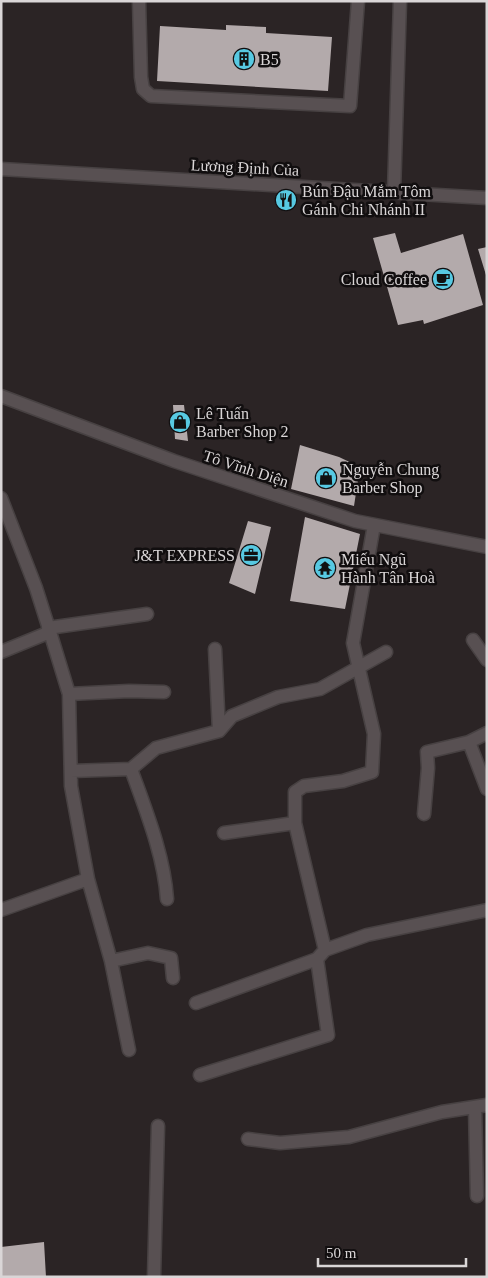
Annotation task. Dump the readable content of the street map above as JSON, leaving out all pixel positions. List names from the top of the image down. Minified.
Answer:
{"streets":{"street":["Lương Định Của","Tô Vĩnh Diện"]},"places":{"building":["B5"],"restaurant":["Bún Đậu Mắm Tôm Gánh Chi Nhánh II"],"cafe":["Cloud Coffee"],"shop":["Lê Tuấn Barber Shop 2","Nguyễn Chung Barber Shop"],"office":["J&T EXPRESS"],"temple":["Miếu Ngũ Hành Tân Hoà"]},"scale_bar":"50 m"}
